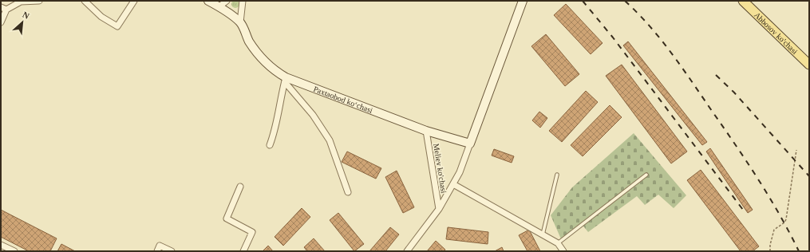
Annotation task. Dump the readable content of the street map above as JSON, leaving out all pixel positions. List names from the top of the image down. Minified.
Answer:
{"streets":{"main road":["Abbosov ko'chasi"],"street":["Paxtaobod ko‘chasi","Meliev ko'chasi"]},"crossings":[["Paxtaobod ko‘chasi","Meliev ko'chasi"]],"north":"top right"}
